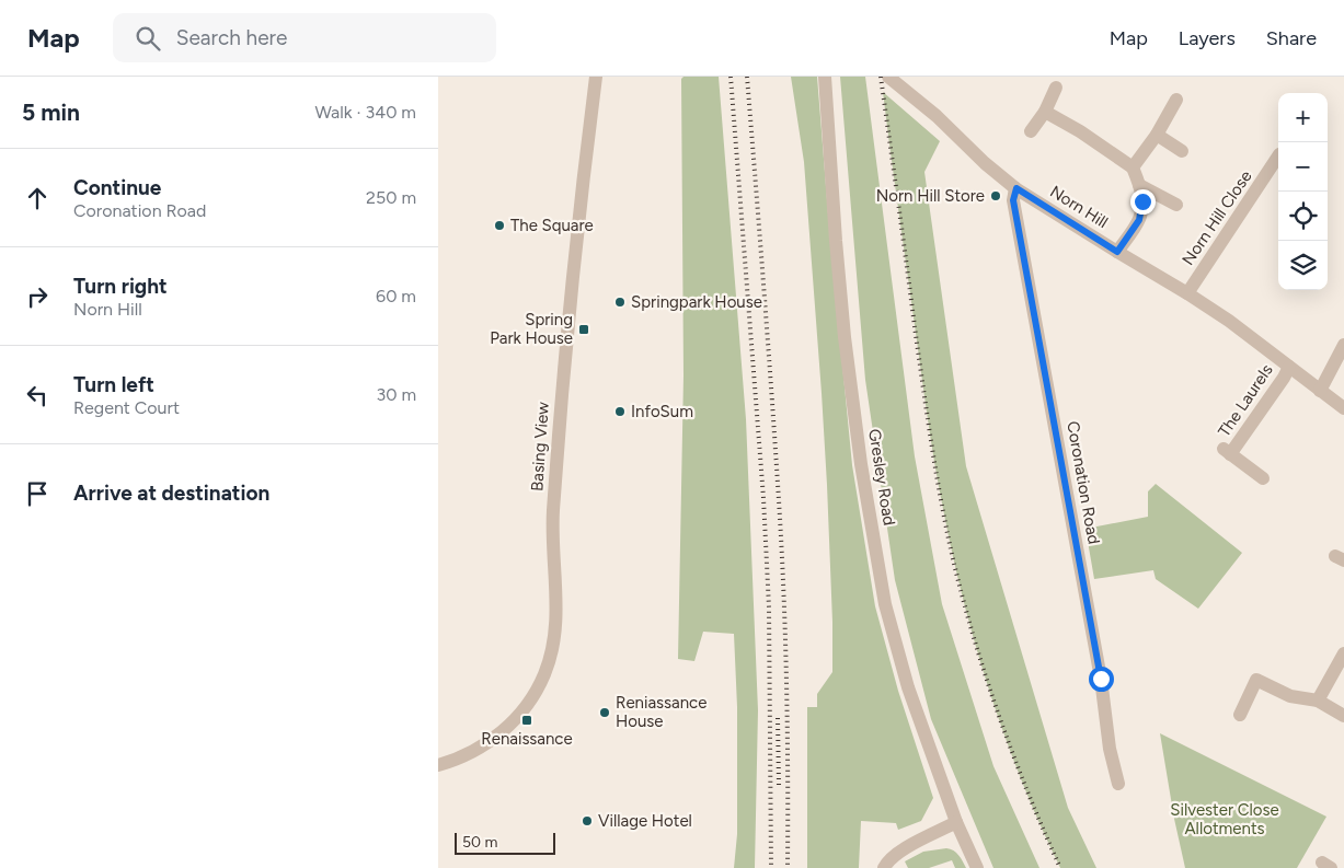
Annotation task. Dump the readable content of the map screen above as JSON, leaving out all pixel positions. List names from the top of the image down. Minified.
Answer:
{"streets":{"street":["Norn Hill","Norn Hill Close","The Laurels","Basing View","Gresley Road","Coronation Road"]},"crossings":[["Norn Hill","Norn Hill Close"],["Norn Hill","The Laurels"],["Norn Hill","Coronation Road"]],"parks":["Silvester Close Allotments"],"places":{"other":["Norn Hill Store","The Square","Springpark House","InfoSum","Reniassance House","Village Hotel"],"transit":["Spring Park House","Renaissance"]},"scale_bar":"50 m","page":{"header":"Map","search":"Search here","nav":["Map","Layers","Share"],"heading":["5 min","Walk · 340 m"],"map_buttons":["+","−"],"list":[["Continue","Coronation Road","250 m"],["Turn right","Norn Hill","60 m"],["Turn left","Regent Court","30 m"],"Arrive at destination"],"scale":"50 m"}}
